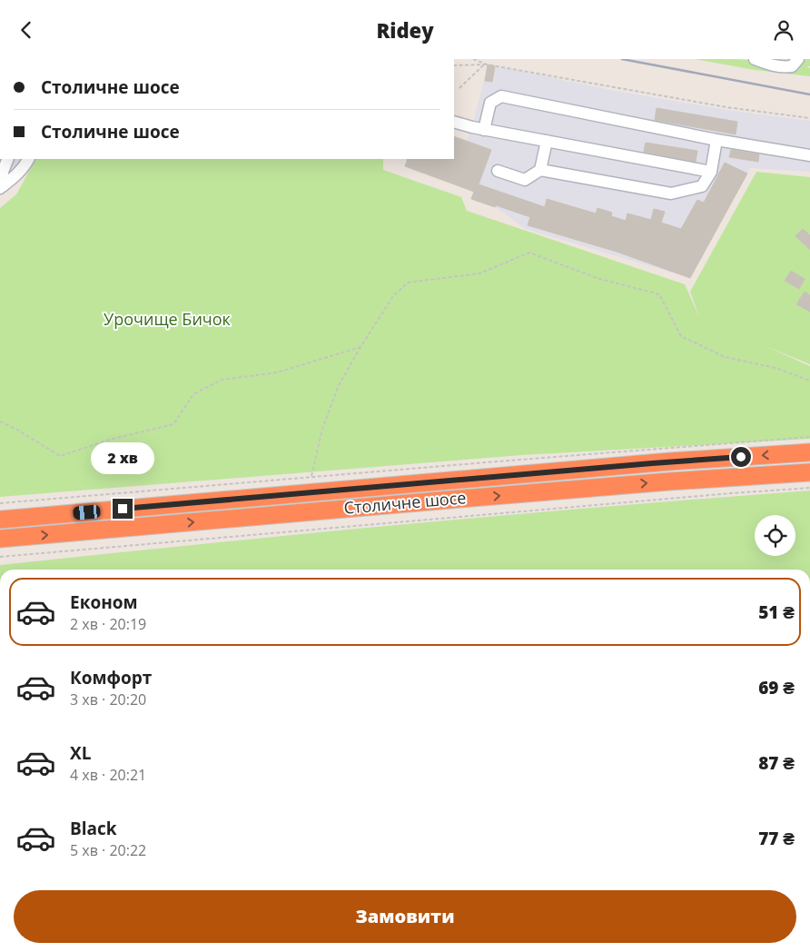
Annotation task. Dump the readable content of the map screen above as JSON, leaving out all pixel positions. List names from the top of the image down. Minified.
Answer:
{"streets":{"highway":["Столичне шосе"]},"parks":["Урочище Бичок"],"page":{"header":"Ridey","banner":["Столичне шосе","Столичне шосе"],"bubble":"2 хв","list":[{"name":"Економ","note":"2 хв · 20:19","value":"51 ₴"},{"name":"Комфорт","note":"3 хв · 20:20","value":"69 ₴"},{"name":"XL","note":"4 хв · 20:21","value":"87 ₴"},{"name":"Black","note":"5 хв · 20:22","value":"77 ₴"}],"buttons":"Замовити"}}
